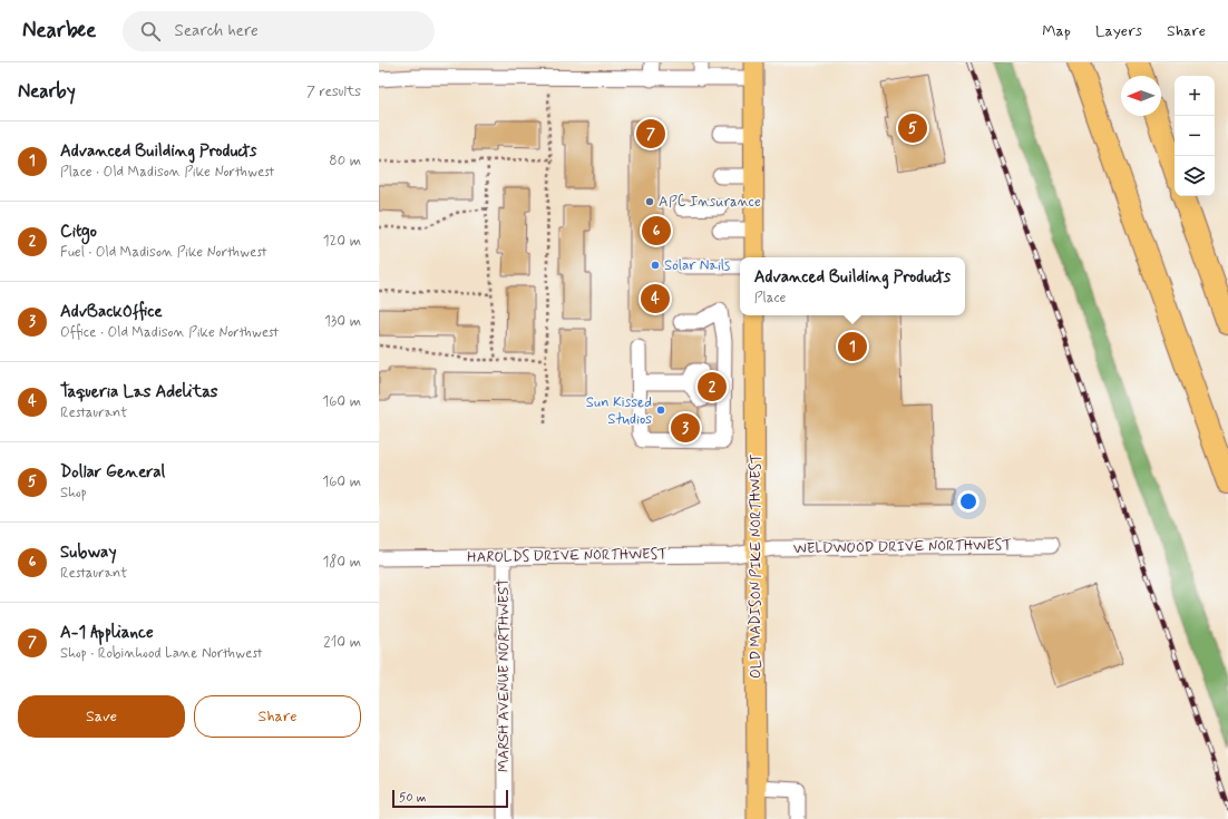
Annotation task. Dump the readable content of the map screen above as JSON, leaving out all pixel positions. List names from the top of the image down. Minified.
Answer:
{"streets":{"main road":["OLD MADISON PIKE NORTHWEST"],"street":["WELDWOOD DRIVE NORTHWEST","HAROLDS DRIVE NORTHWEST","MARSH AVENUE NORTHWEST"]},"crossings":[["WELDWOOD DRIVE NORTHWEST","HAROLDS DRIVE NORTHWEST"],["WELDWOOD DRIVE NORTHWEST","OLD MADISON PIKE NORTHWEST"],["HAROLDS DRIVE NORTHWEST","OLD MADISON PIKE NORTHWEST"],["HAROLDS DRIVE NORTHWEST","MARSH AVENUE NORTHWEST"]],"places":["APC Insurance","Solar Nails","Sun Kissed Studios"],"scale_bar":"50 m","north":"left","page":{"header":"Nearbee","search":"Search here","nav":["Map","Layers","Share"],"heading":["Nearby","7 results"],"map_buttons":["+","−"],"pins":["5","7","6","4","1","2","3"],"list":[{"mark":"1","name":"Advanced Building Products","note":"Place · Old Madison Pike Northwest","value":"80 m"},{"mark":"2","name":"Citgo","note":"Fuel · Old Madison Pike Northwest","value":"120 m"},{"mark":"3","name":"AdvBackOffice","note":"Office · Old Madison Pike Northwest","value":"130 m"},{"mark":"4","name":"Taqueria Las Adelitas","note":"Restaurant","value":"160 m"},{"mark":"5","name":"Dollar General","note":"Shop","value":"160 m"},{"mark":"6","name":"Subway","note":"Restaurant","value":"180 m"},{"mark":"7","name":"A-1 Appliance","note":"Shop · Robinhood Lane Northwest","value":"210 m"}],"popup":["Advanced Building Products","Place"],"buttons":["Save","Share"],"scale":"50 m"}}
